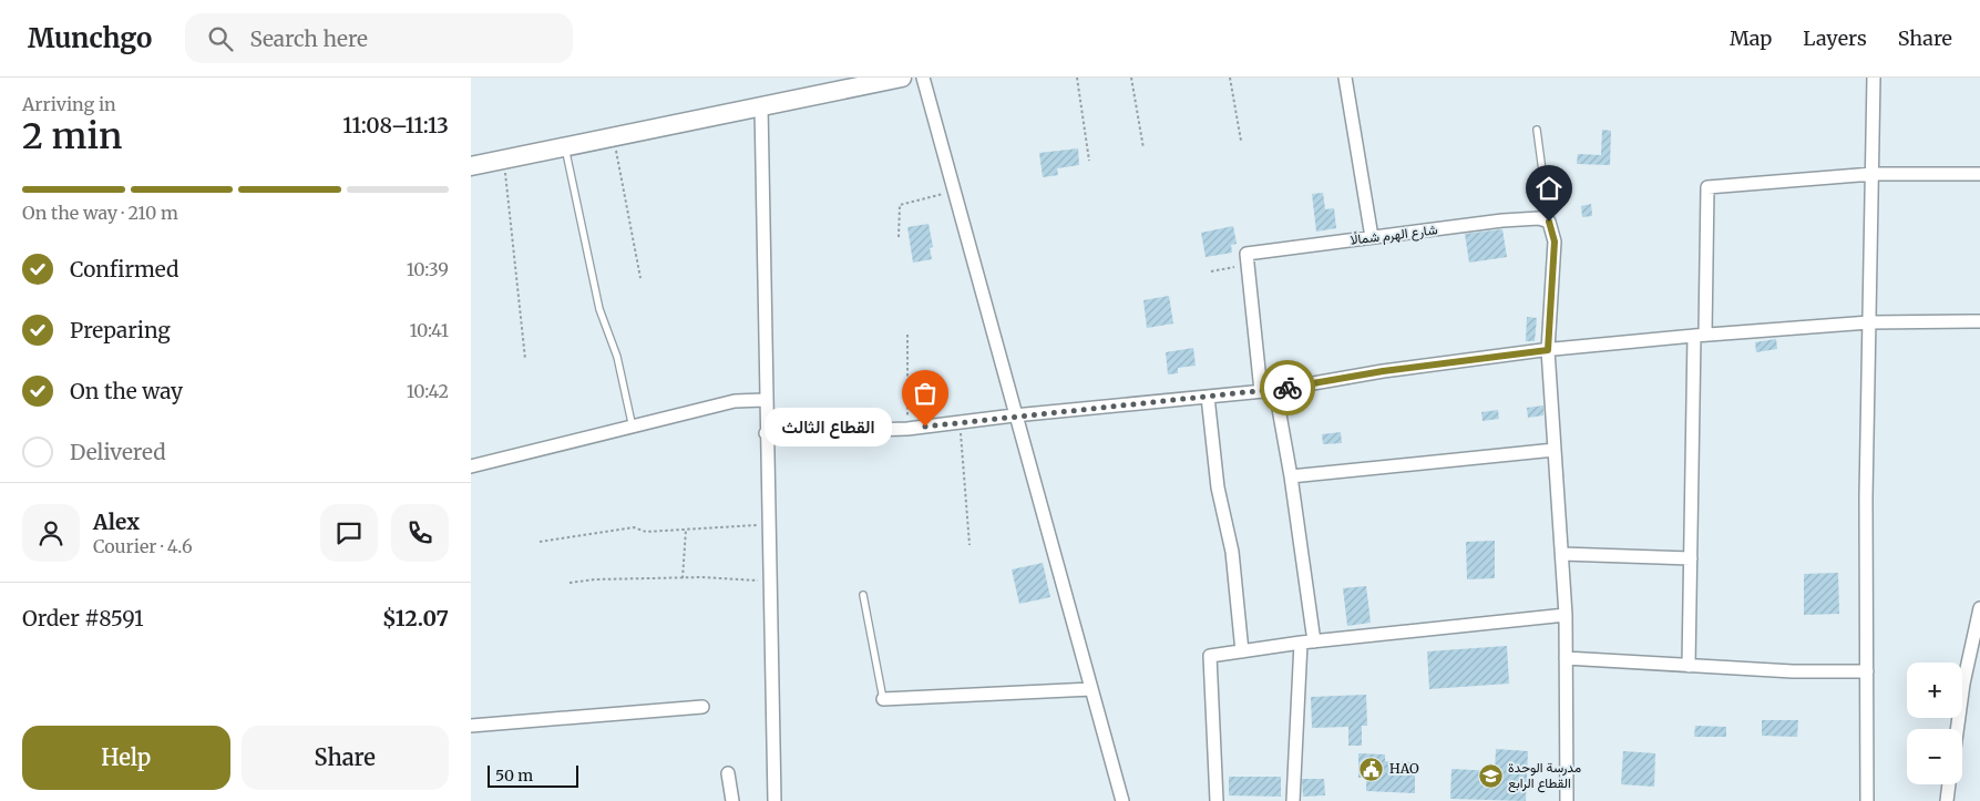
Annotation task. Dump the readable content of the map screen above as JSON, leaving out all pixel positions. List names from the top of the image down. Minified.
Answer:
{"streets":{"street":["شارع الهرم شمالًا"]},"places":{"other":["القطاع الثالث"],"public building":["HAO"],"school or university":["مدرسة الوحدة القطاع الرابع"]},"scale_bar":"50 m","page":{"header":"Munchgo","search":"Search here","nav":["Map","Layers","Share"],"heading":["2 min","Arriving in","11:08–11:13"],"panel":["Alex","Courier · 4.6","Order #8591","$12.07"],"bar":"On the way · 210 m","list":[["Confirmed","10:39"],["Preparing","10:41"],["On the way","10:42"],"Delivered"],"bubble":"القطاع الثالث","map_buttons":["+","−"],"buttons":["Help","Share"],"scale":"50 m"}}
